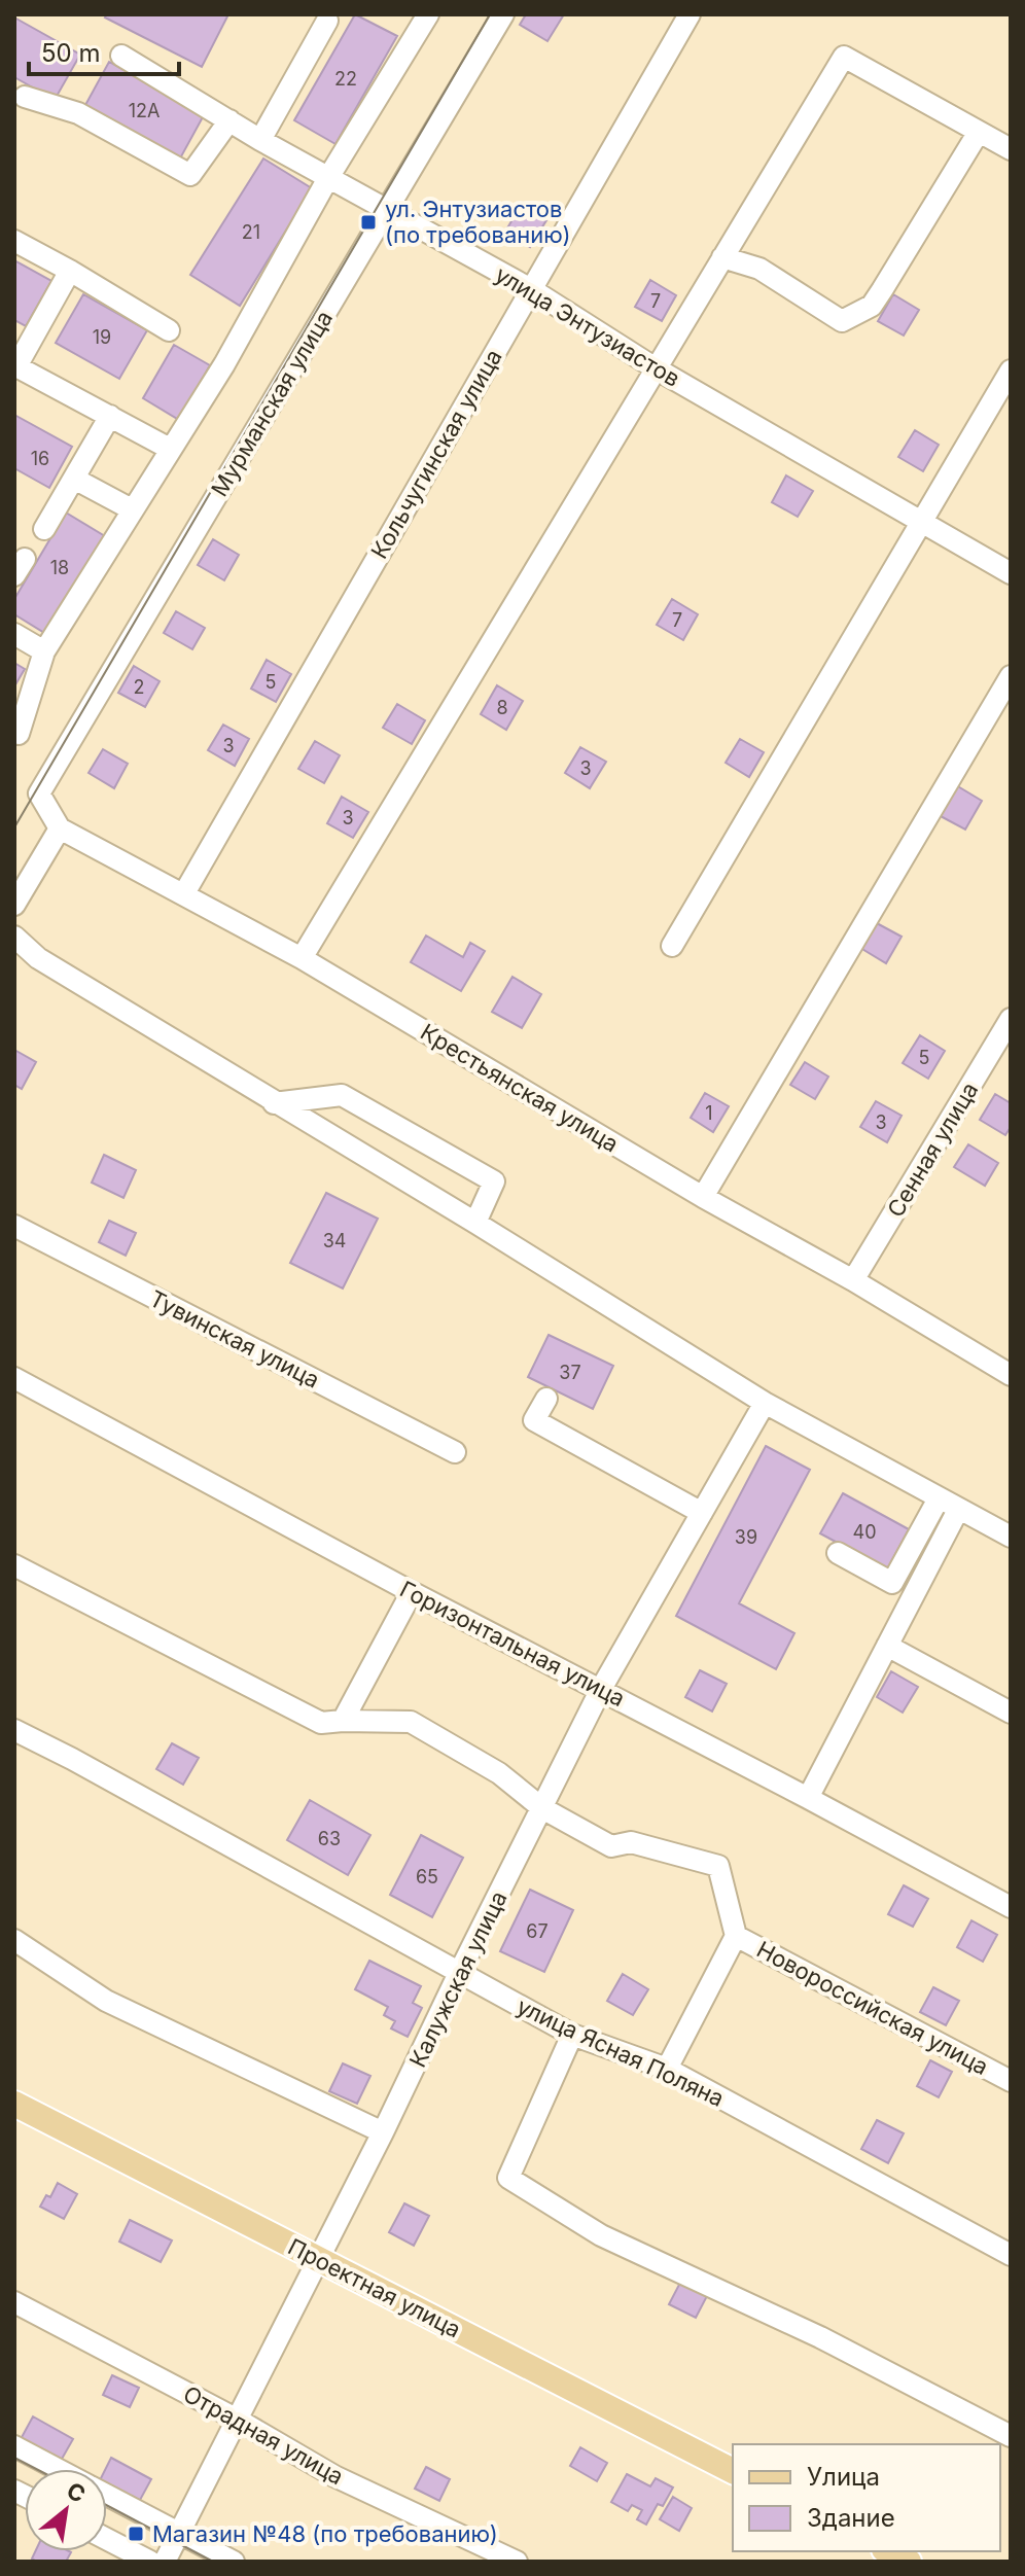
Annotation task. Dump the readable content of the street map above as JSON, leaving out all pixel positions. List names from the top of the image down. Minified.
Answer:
{"streets":{"main road":["Проектная улица"],"street":["улица Энтузиастов","Мурманская улица","Кольчугинская улица","Крестьянская улица","Сенная улица","Тувинская улица","Горизонтальная улица","Калужская улица","Новороссийская улица","улица Ясная Поляна","Отрадная улица"]},"crossings":[["улица Энтузиастов","Мурманская улица"],["улица Энтузиастов","Кольчугинская улица"],["Мурманская улица","Крестьянская улица"],["Кольчугинская улица","Крестьянская улица"],["Крестьянская улица","Сенная улица"],["Горизонтальная улица","Калужская улица"],["Калужская улица","улица Ясная Поляна"],["Калужская улица","Проектная улица"],["Калужская улица","Отрадная улица"]],"places":{"transit":["ул. Энтузиастов (по требованию)","Магазин №48 (по требованию)"]},"house_numbers":["22","12А","21","7","19","16","18","7","5","2","8","3","3","3","5","1","3","34","37","40","39","63","65","67"],"legend":["Улица","Здание"],"scale_bar":"50 m","north":"top right"}
